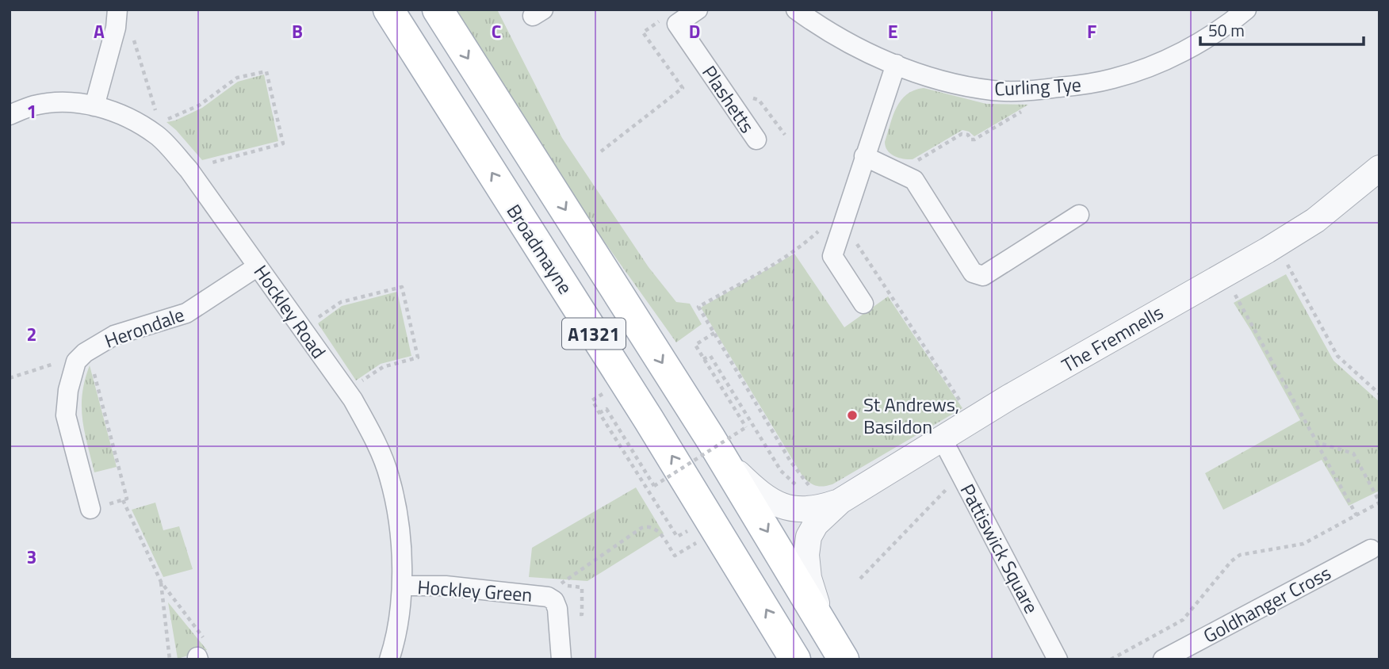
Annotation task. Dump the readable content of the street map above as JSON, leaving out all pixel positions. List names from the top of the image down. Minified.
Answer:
{"streets":{"main road":["Broadmayne","A1321"],"street":["Curling Tye","Plashetts","Hockley Road","Herondale","The Fremnells","Pattiswick Square","Hockley Green","Goldhanger Cross"]},"crossings":[["Hockley Road","Herondale"],["Hockley Road","Hockley Green"],["A1321","The Fremnells"],["The Fremnells","Pattiswick Square"]],"places":["St Andrews, Basildon"],"scale_bar":"50 m","grid":{"columns":["A","B","C","D","E","F"],"rows":["1","2","3"]}}
